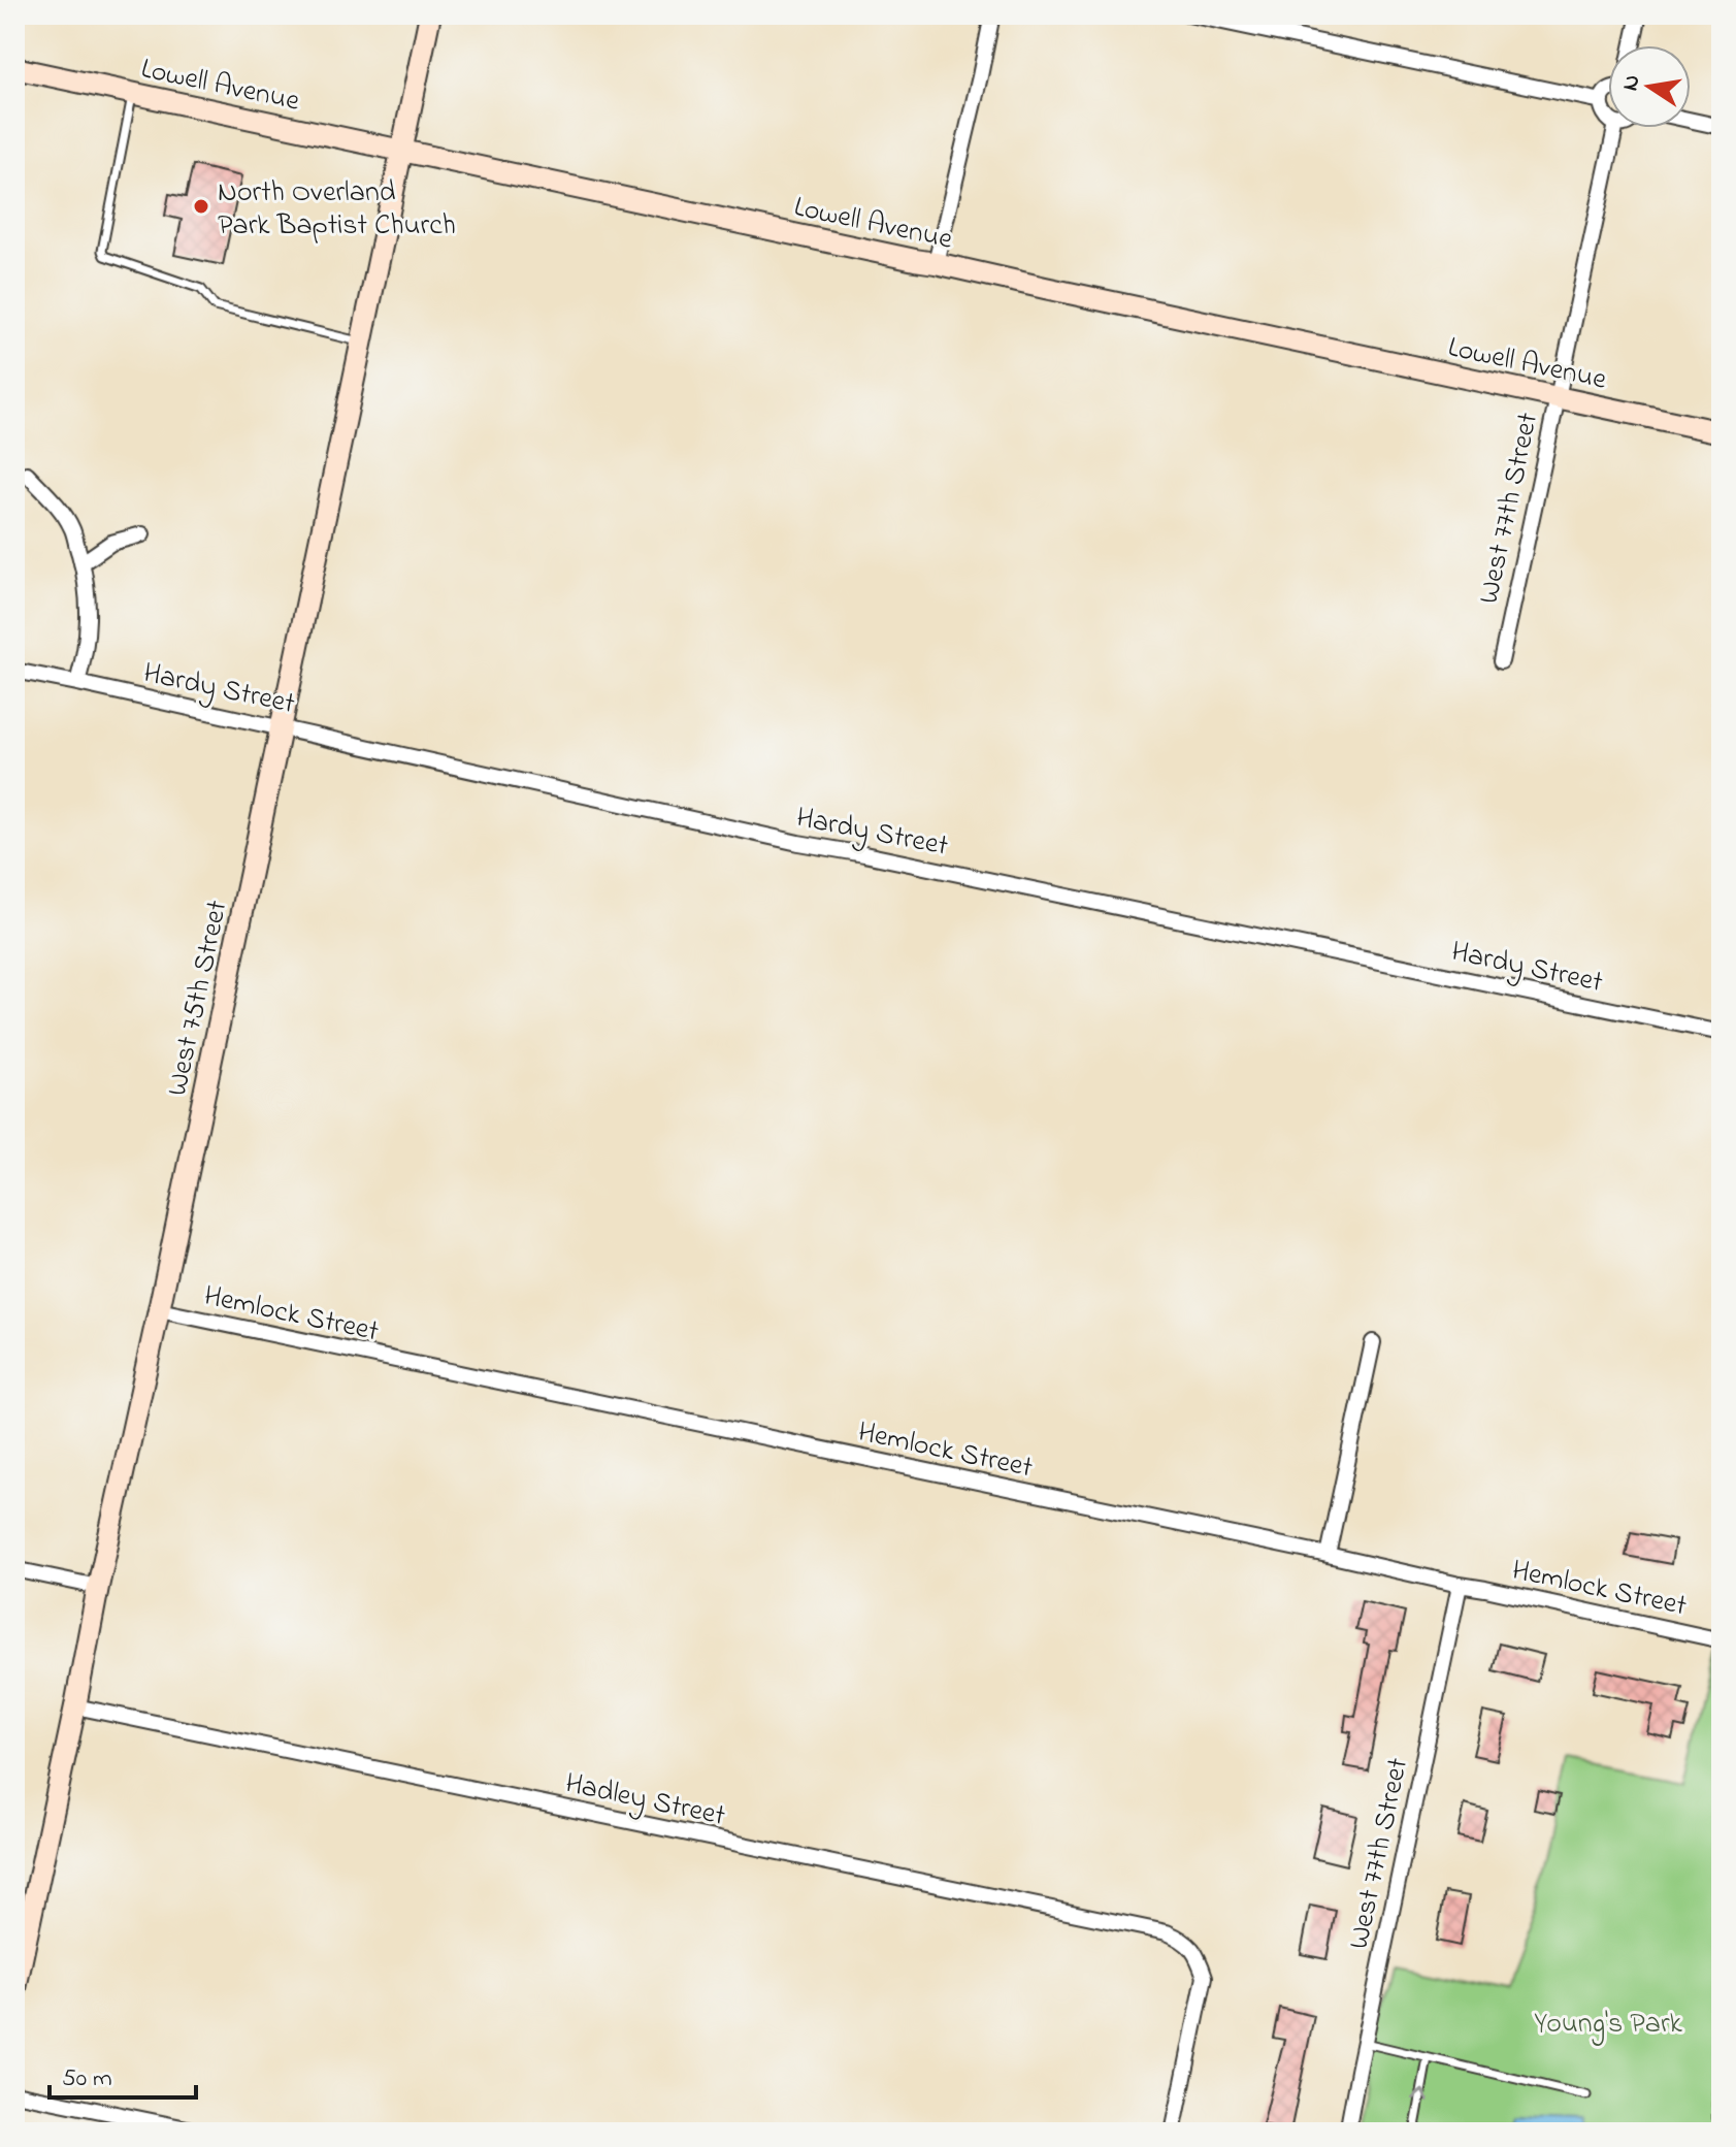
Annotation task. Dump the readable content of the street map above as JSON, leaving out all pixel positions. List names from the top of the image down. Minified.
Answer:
{"streets":{"main road":["Lowell Avenue","West 75th Street"],"street":["West 77th Street","Hardy Street","Hemlock Street","Hadley Street"]},"crossings":[["Lowell Avenue","West 77th Street"],["Lowell Avenue","West 75th Street"],["West 77th Street","Hemlock Street"],["Hardy Street","West 75th Street"],["West 75th Street","Hemlock Street"],["West 75th Street","Hadley Street"]],"parks":["Young's Park"],"places":["North Overland Park Baptist Church"],"scale_bar":"50 m","north":"left"}
